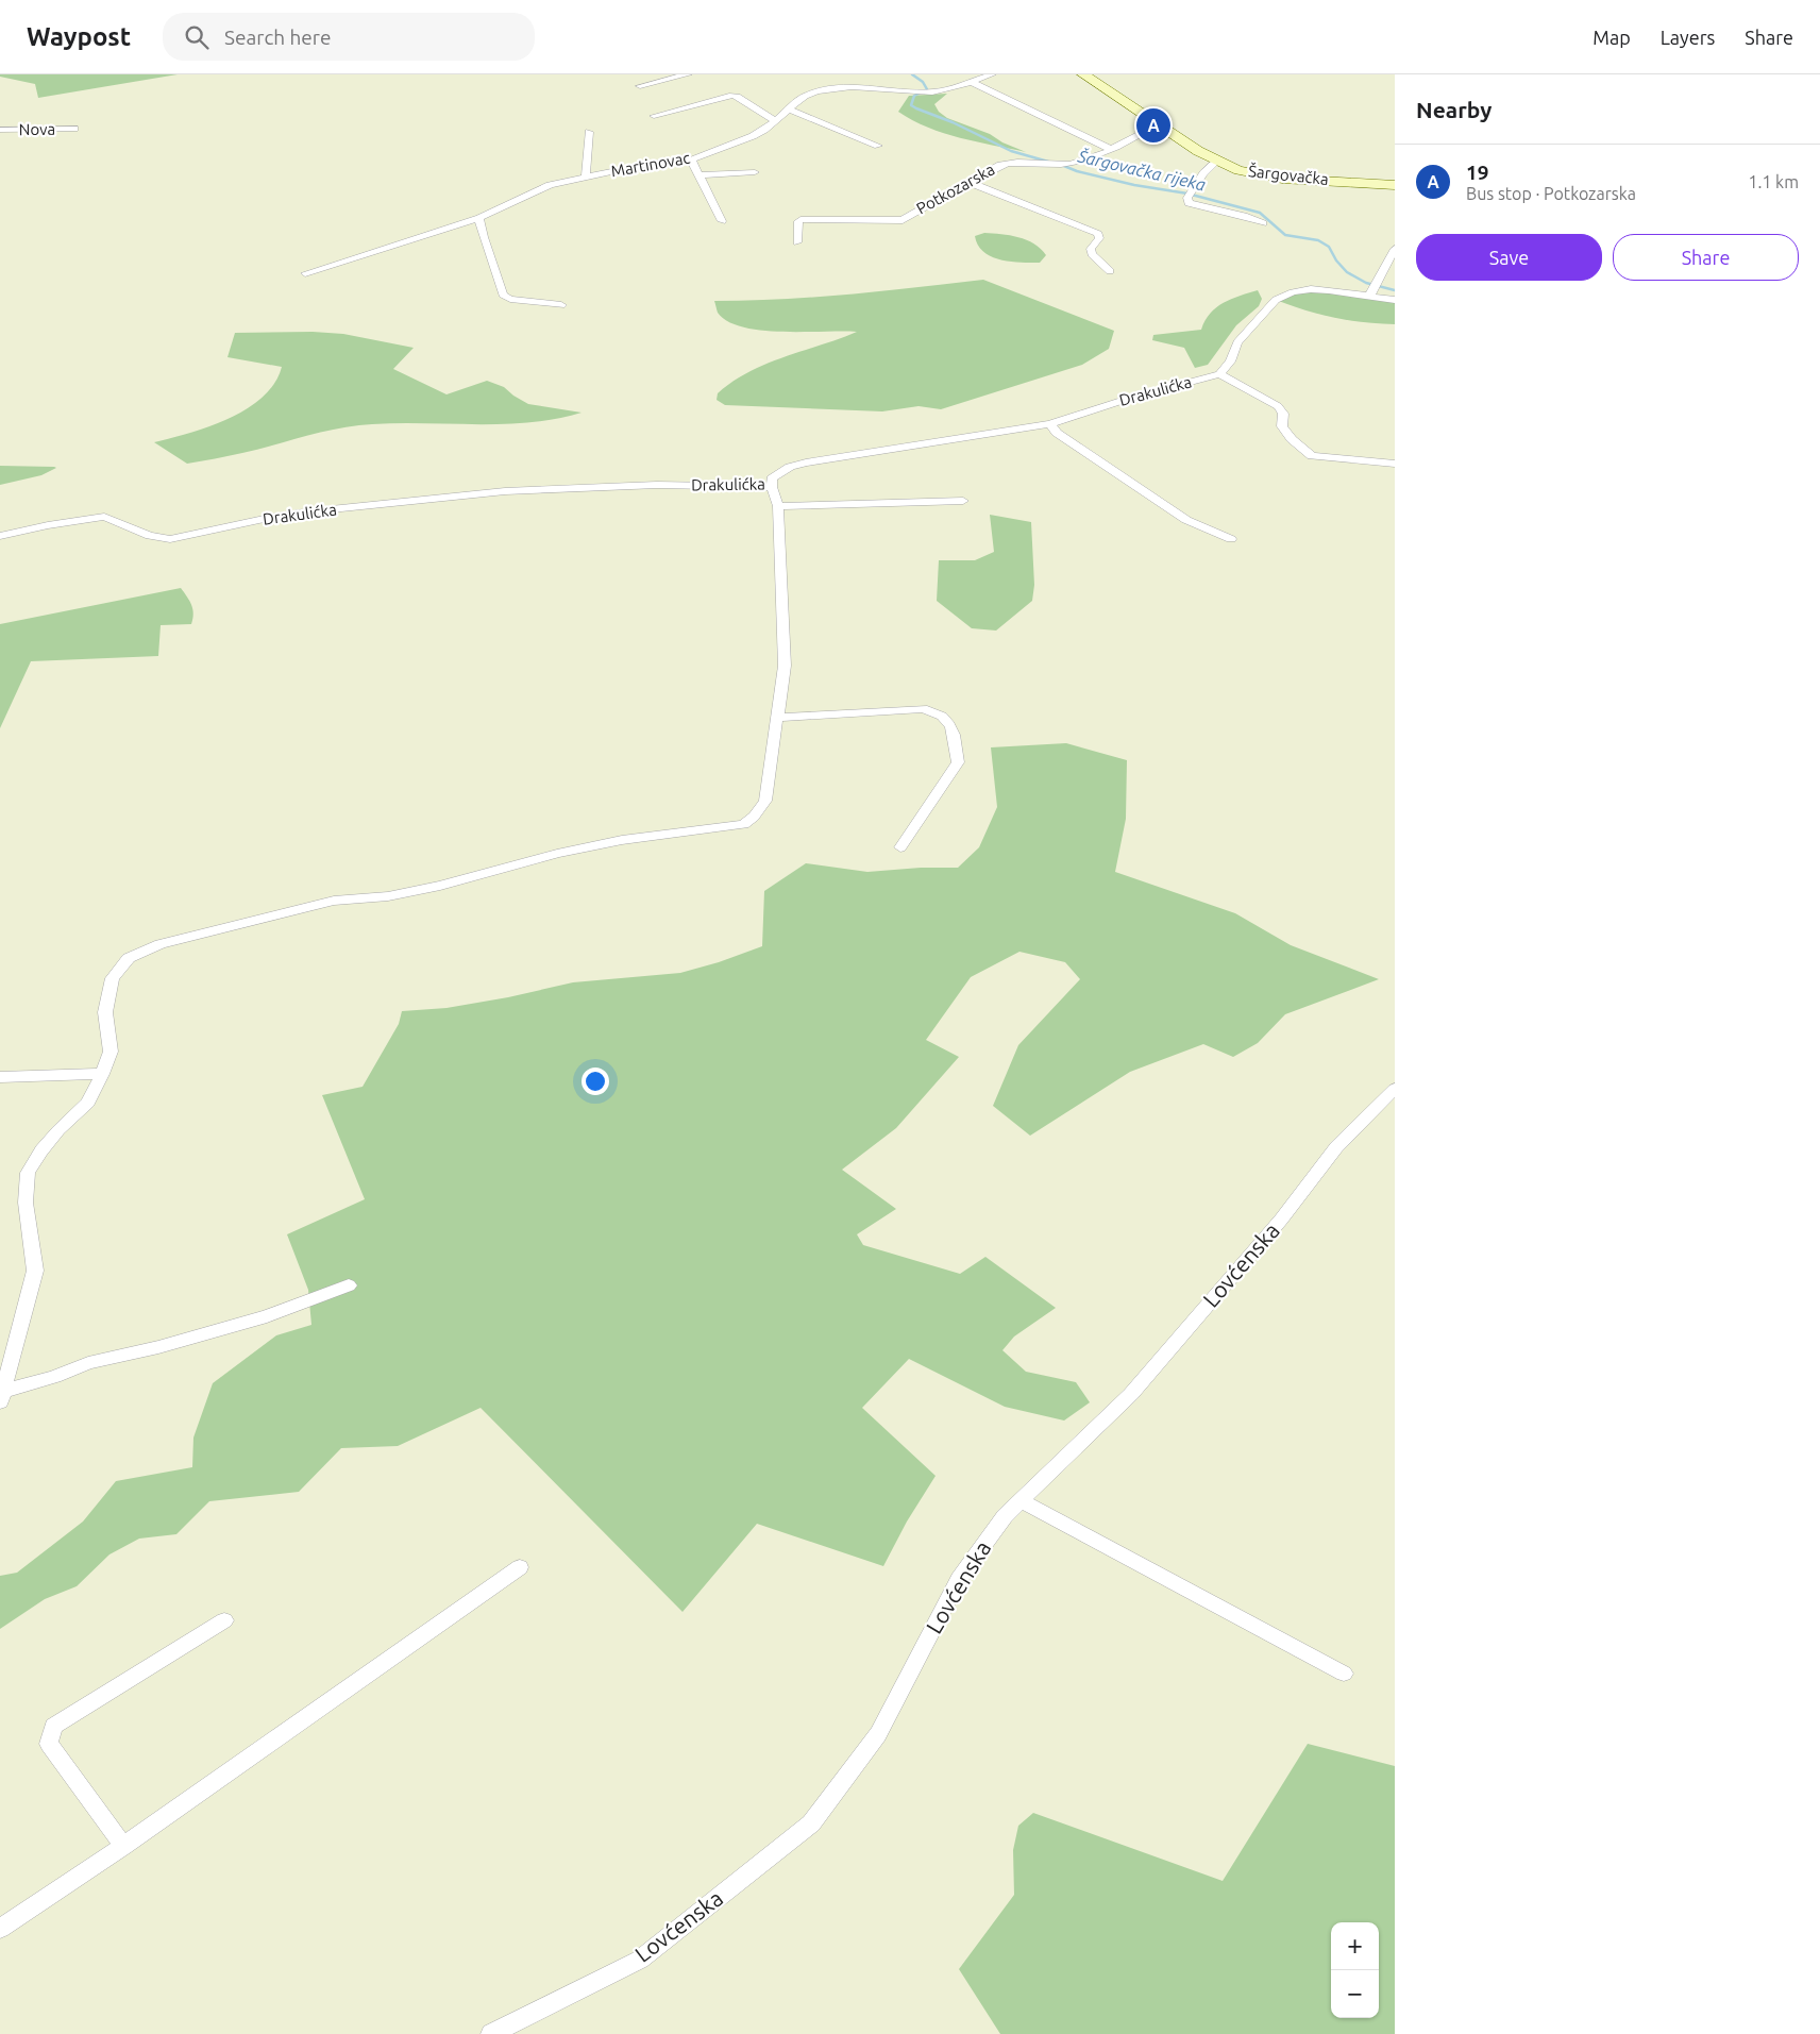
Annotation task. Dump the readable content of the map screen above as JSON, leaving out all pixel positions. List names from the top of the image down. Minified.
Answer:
{"streets":{"street":["Nova","Martinovac","Šargovačka","Potkozarska","Drakulićka","Lovćenska"]},"crossings":[["Šargovačka","Potkozarska"]],"water":["Šargovačka rijeka"],"page":{"header":"Waypost","search":"Search here","nav":["Map","Layers","Share"],"heading":"Nearby","pins":"A","list":[{"mark":"A","name":"19","note":"Bus stop · Potkozarska","value":"1.1 km"}],"buttons":["Save","Share"],"map_buttons":["+","−"]}}
